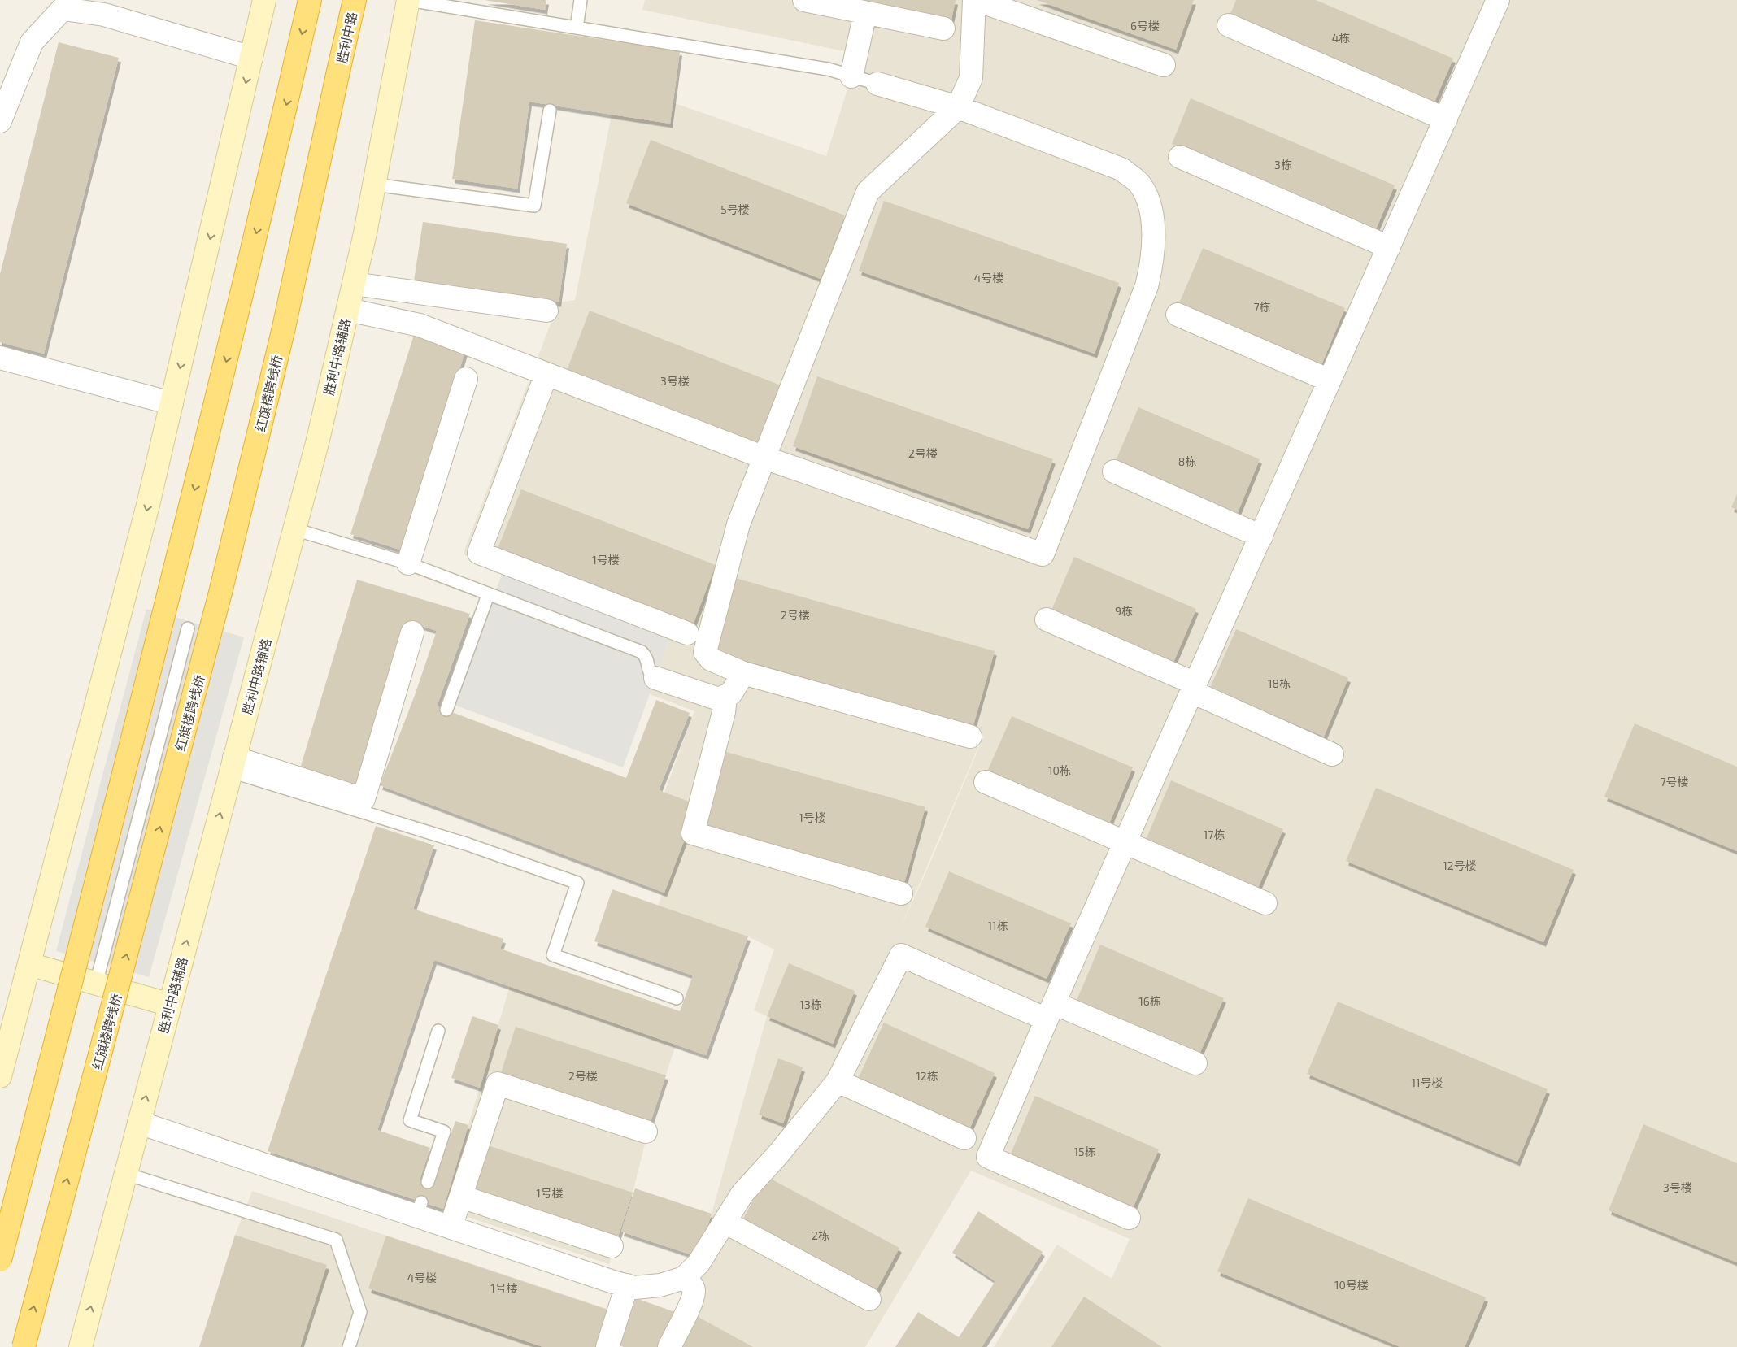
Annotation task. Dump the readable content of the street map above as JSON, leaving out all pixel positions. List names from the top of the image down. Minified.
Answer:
{"streets":{"highway":["胜利中路","红旗楼跨线桥"],"main road":["胜利中路辅路"]},"crossings":[["胜利中路","红旗楼跨线桥"]],"house_numbers":["6号楼","4栋","3栋","5号楼","4号楼","7栋","3号楼","2号楼","8栋","1号楼","9栋","2号楼","18栋","10栋","7号楼","1号楼","17栋","12号楼","11栋","16栋","13栋","2号楼","12栋","11号楼","15栋","3号楼","1号楼","2栋","4号楼","10号楼","1号楼"]}
